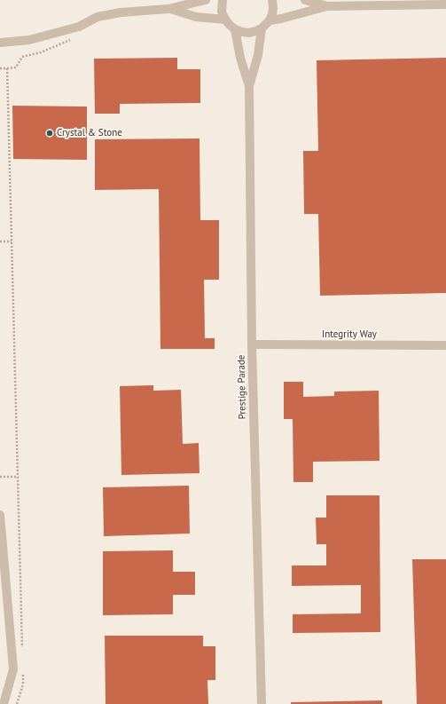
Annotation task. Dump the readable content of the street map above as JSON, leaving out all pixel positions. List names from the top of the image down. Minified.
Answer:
{"streets":{"street":["Integrity Way","Prestige Parade"]},"crossings":[["Integrity Way","Prestige Parade"]],"places":["Crystal & Stone"]}
